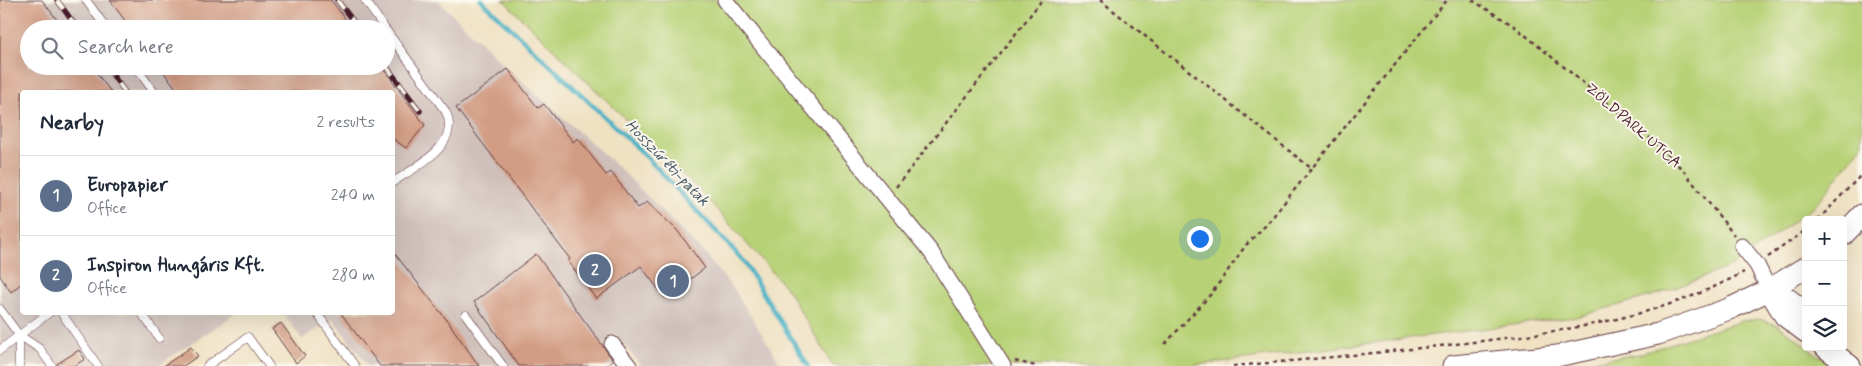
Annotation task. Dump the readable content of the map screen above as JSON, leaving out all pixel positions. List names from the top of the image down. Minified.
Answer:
{"streets":{"path":["ZÖLDPARK UTCA"]},"water":["Hosszúréti-patak"],"page":{"search":"Search here","heading":["Nearby","2 results"],"list":[{"mark":"1","name":"Europapier","note":"Office","value":"240 m"},{"mark":"2","name":"Inspiron Hungáris Kft.","note":"Office","value":"280 m"}],"map_buttons":["+","−"],"pins":["2","1"]}}
